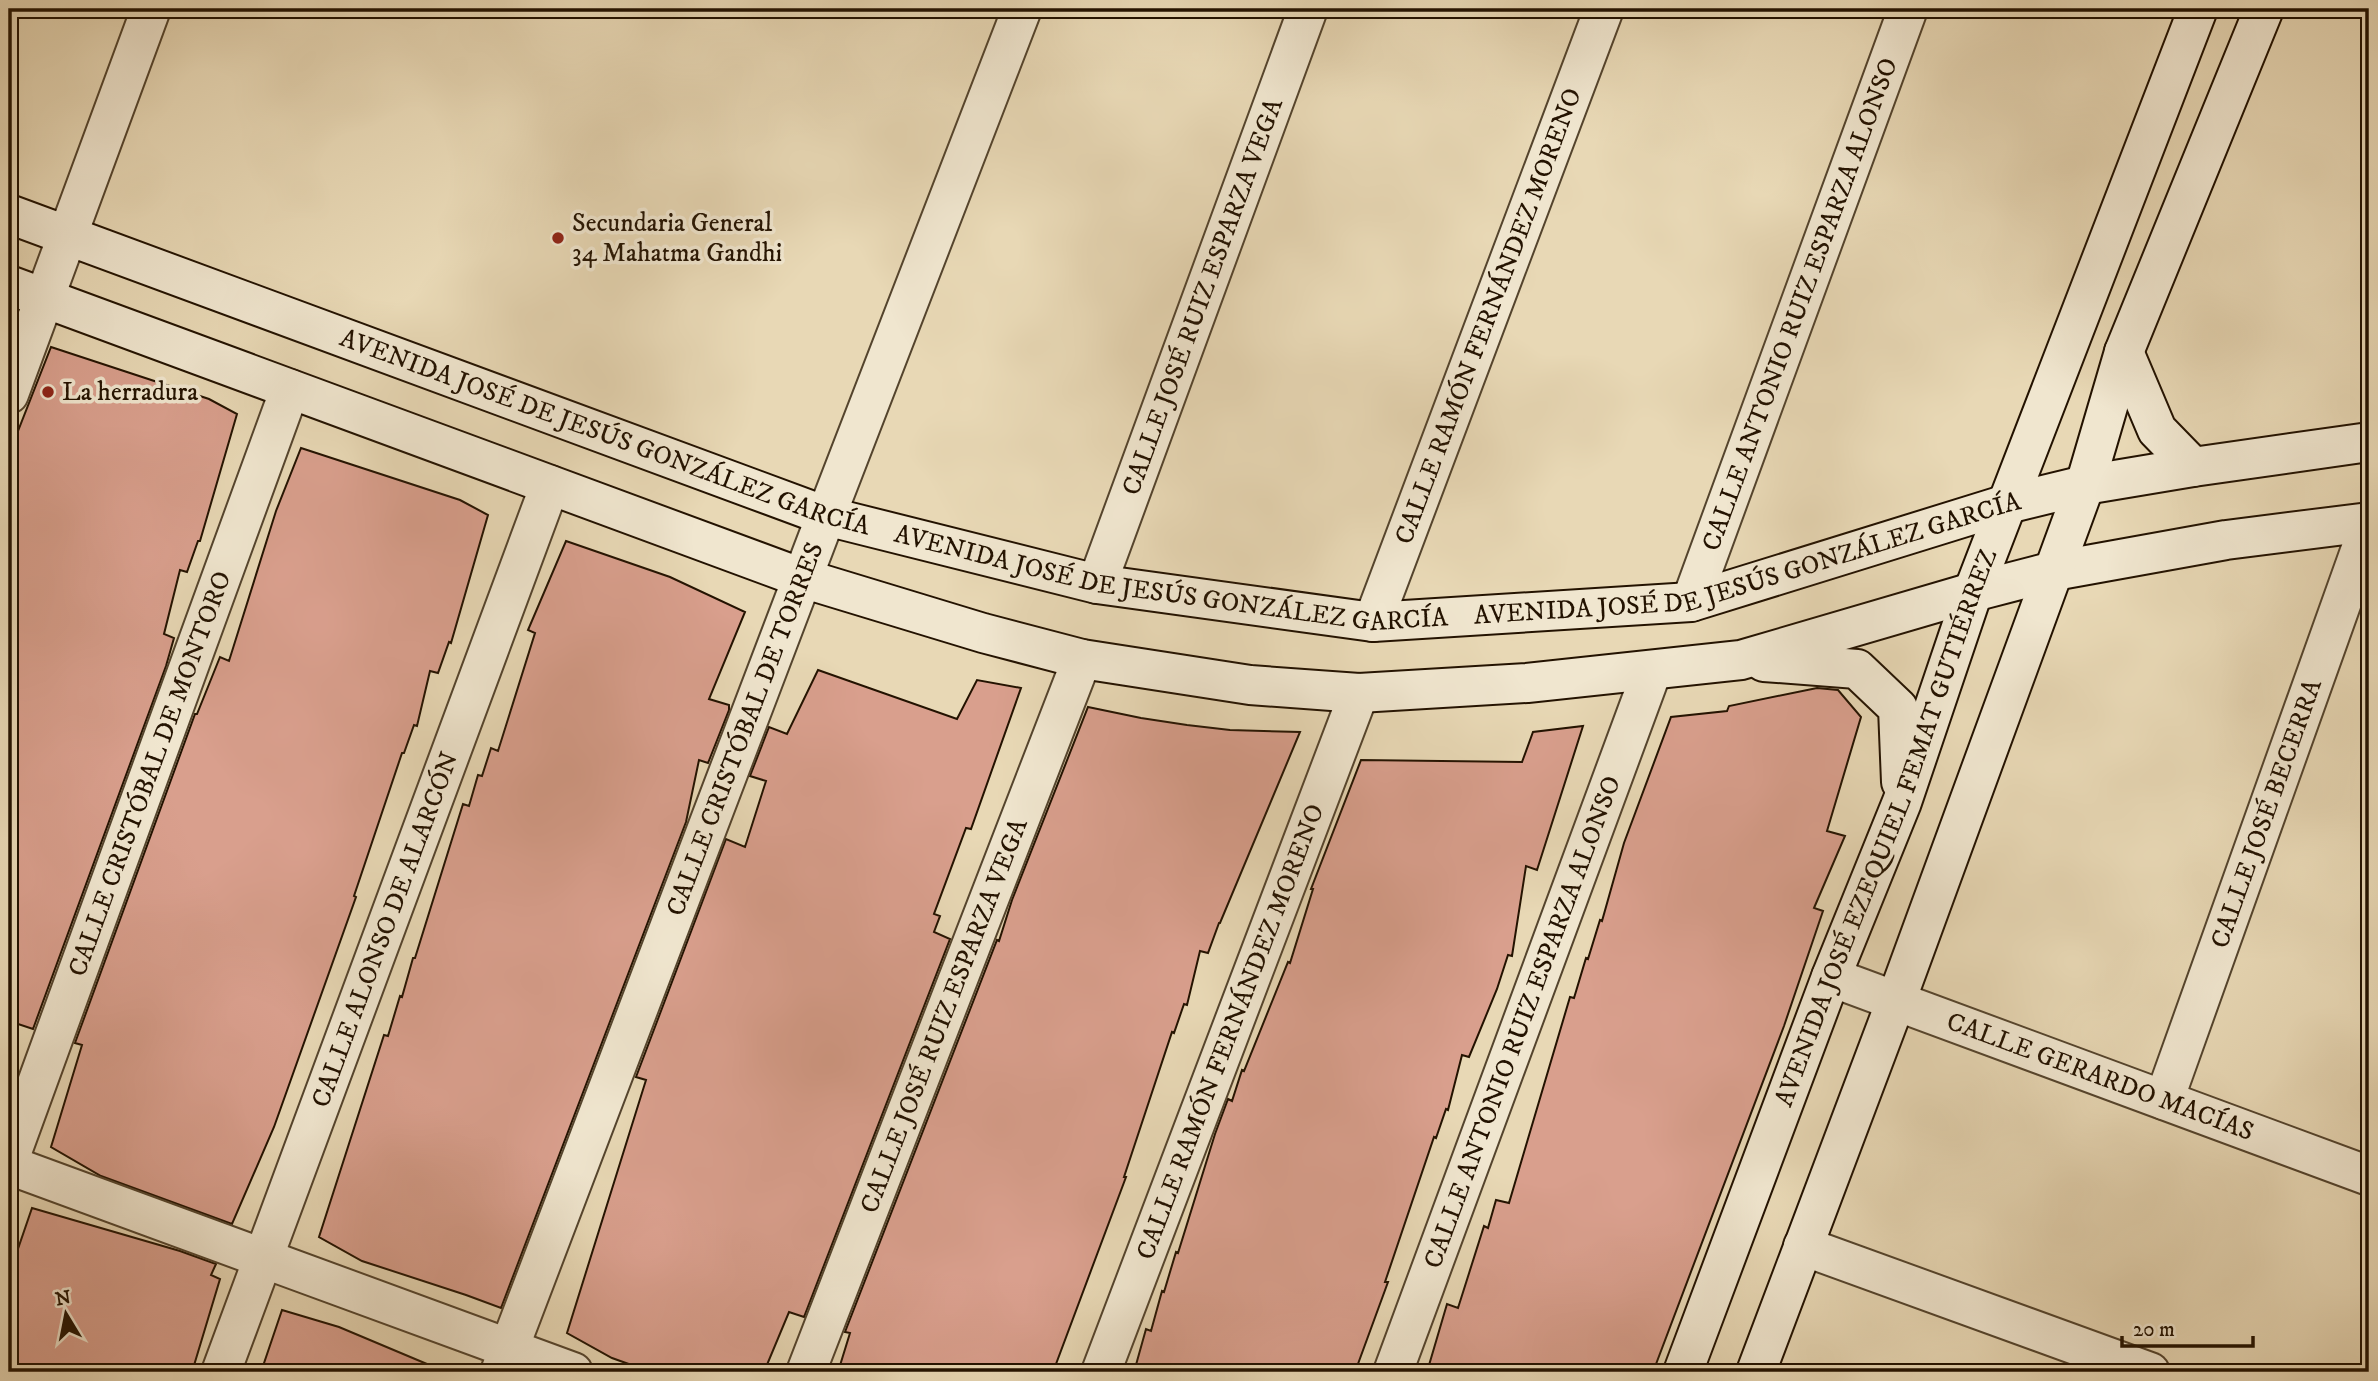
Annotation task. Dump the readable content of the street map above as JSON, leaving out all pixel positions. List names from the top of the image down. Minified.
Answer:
{"streets":{"street":["CALLE JOSÉ RUIZ ESPARZA VEGA","CALLE ANTONIO RUIZ ESPARZA ALONSO","CALLE RAMÓN FERNÁNDEZ MORENO","AVENIDA JOSÉ DE JESÚS GONZÁLEZ GARCÍA","CALLE CRISTÓBAL DE TORRES","CALLE CRISTÓBAL DE MONTORO","CALLE JOSÉ BECERRA","AVENIDA JOSÉ EZEQUIEL FEMAT GUTIÉRREZ","CALLE ALONSO DE ALARCÓN","CALLE GERARDO MACÍAS"]},"crossings":[["CALLE JOSÉ RUIZ ESPARZA VEGA","AVENIDA JOSÉ DE JESÚS GONZÁLEZ GARCÍA"],["CALLE ANTONIO RUIZ ESPARZA ALONSO","AVENIDA JOSÉ DE JESÚS GONZÁLEZ GARCÍA"],["CALLE RAMÓN FERNÁNDEZ MORENO","AVENIDA JOSÉ DE JESÚS GONZÁLEZ GARCÍA"],["AVENIDA JOSÉ DE JESÚS GONZÁLEZ GARCÍA","CALLE CRISTÓBAL DE TORRES"],["AVENIDA JOSÉ DE JESÚS GONZÁLEZ GARCÍA","AVENIDA JOSÉ EZEQUIEL FEMAT GUTIÉRREZ"],["CALLE JOSÉ BECERRA","CALLE GERARDO MACÍAS"],["AVENIDA JOSÉ EZEQUIEL FEMAT GUTIÉRREZ","CALLE GERARDO MACÍAS"]],"places":["Secundaria General 34 Mahatma Gandhi","La herradura"],"scale_bar":"20 m","north":"top"}
